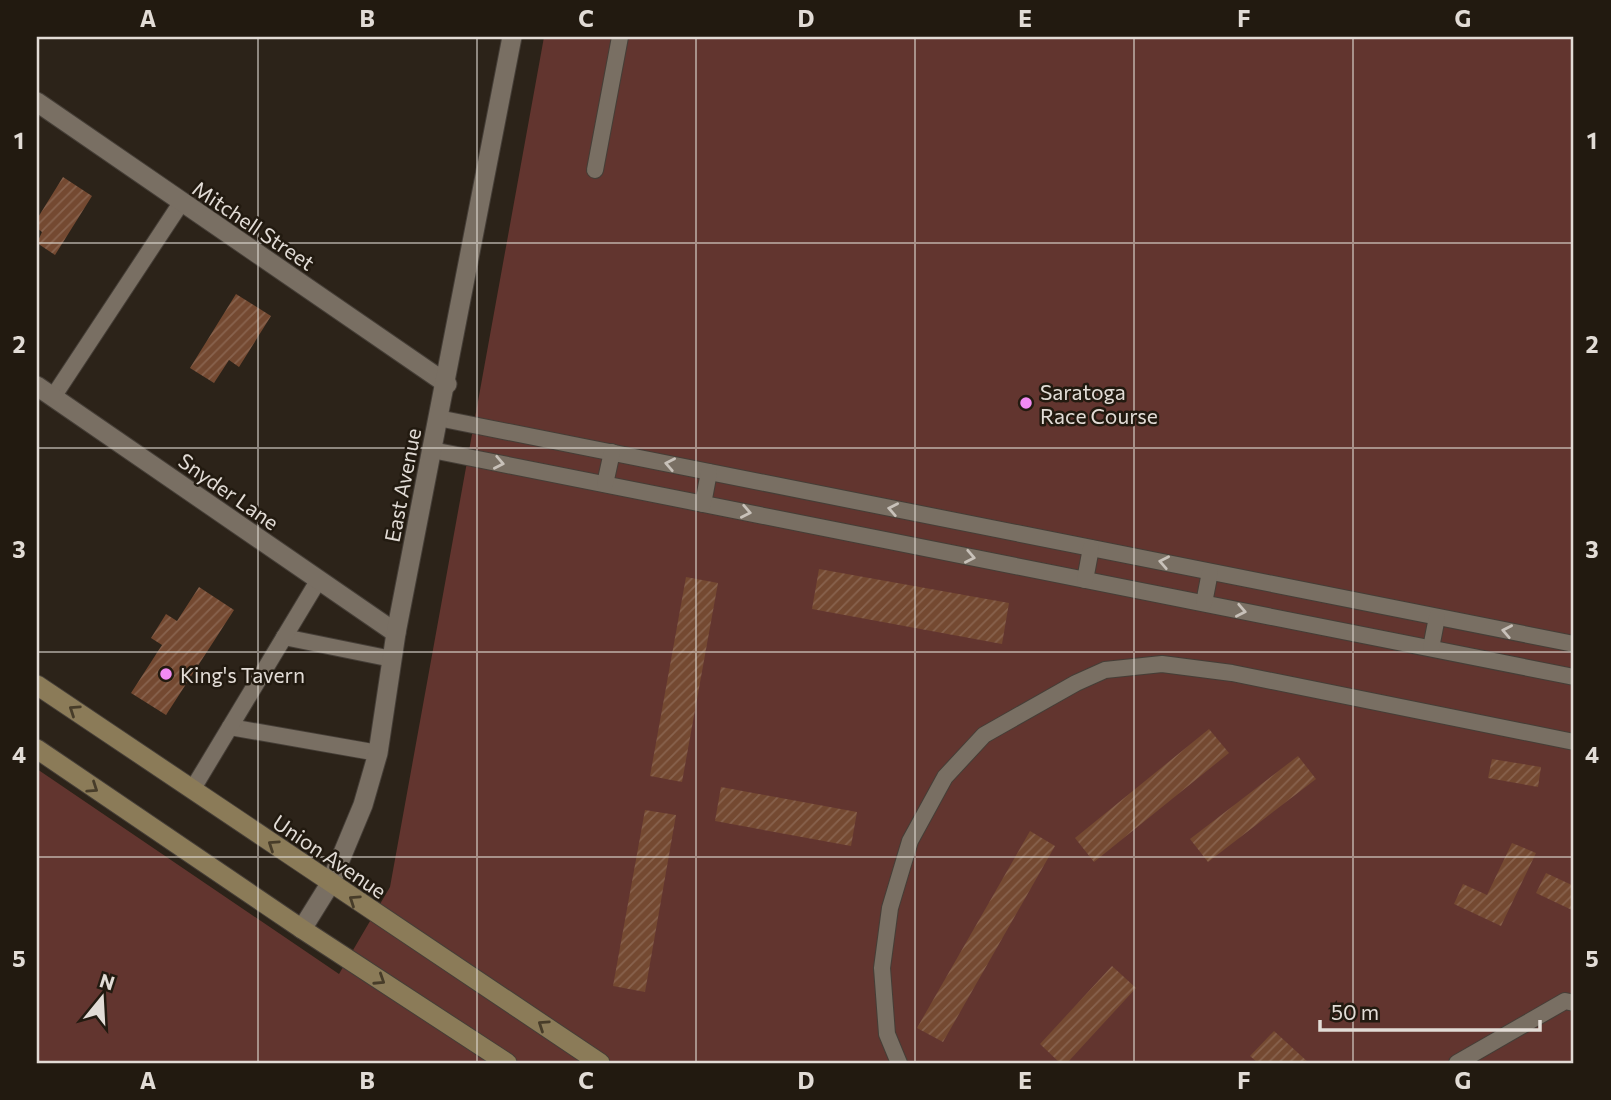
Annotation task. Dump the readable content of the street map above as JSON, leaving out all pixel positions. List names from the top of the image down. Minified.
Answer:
{"streets":{"main road":["Union Avenue"],"street":["Mitchell Street","East Avenue","Snyder Lane"]},"crossings":[["Mitchell Street","East Avenue"],["East Avenue","Snyder Lane"],["East Avenue","Union Avenue"]],"places":["Saratoga Race Course","King's Tavern"],"scale_bar":"50 m","north":"top","grid":{"columns":["A","B","C","D","E","F","G"],"rows":["1","2","3","4","5"]}}
